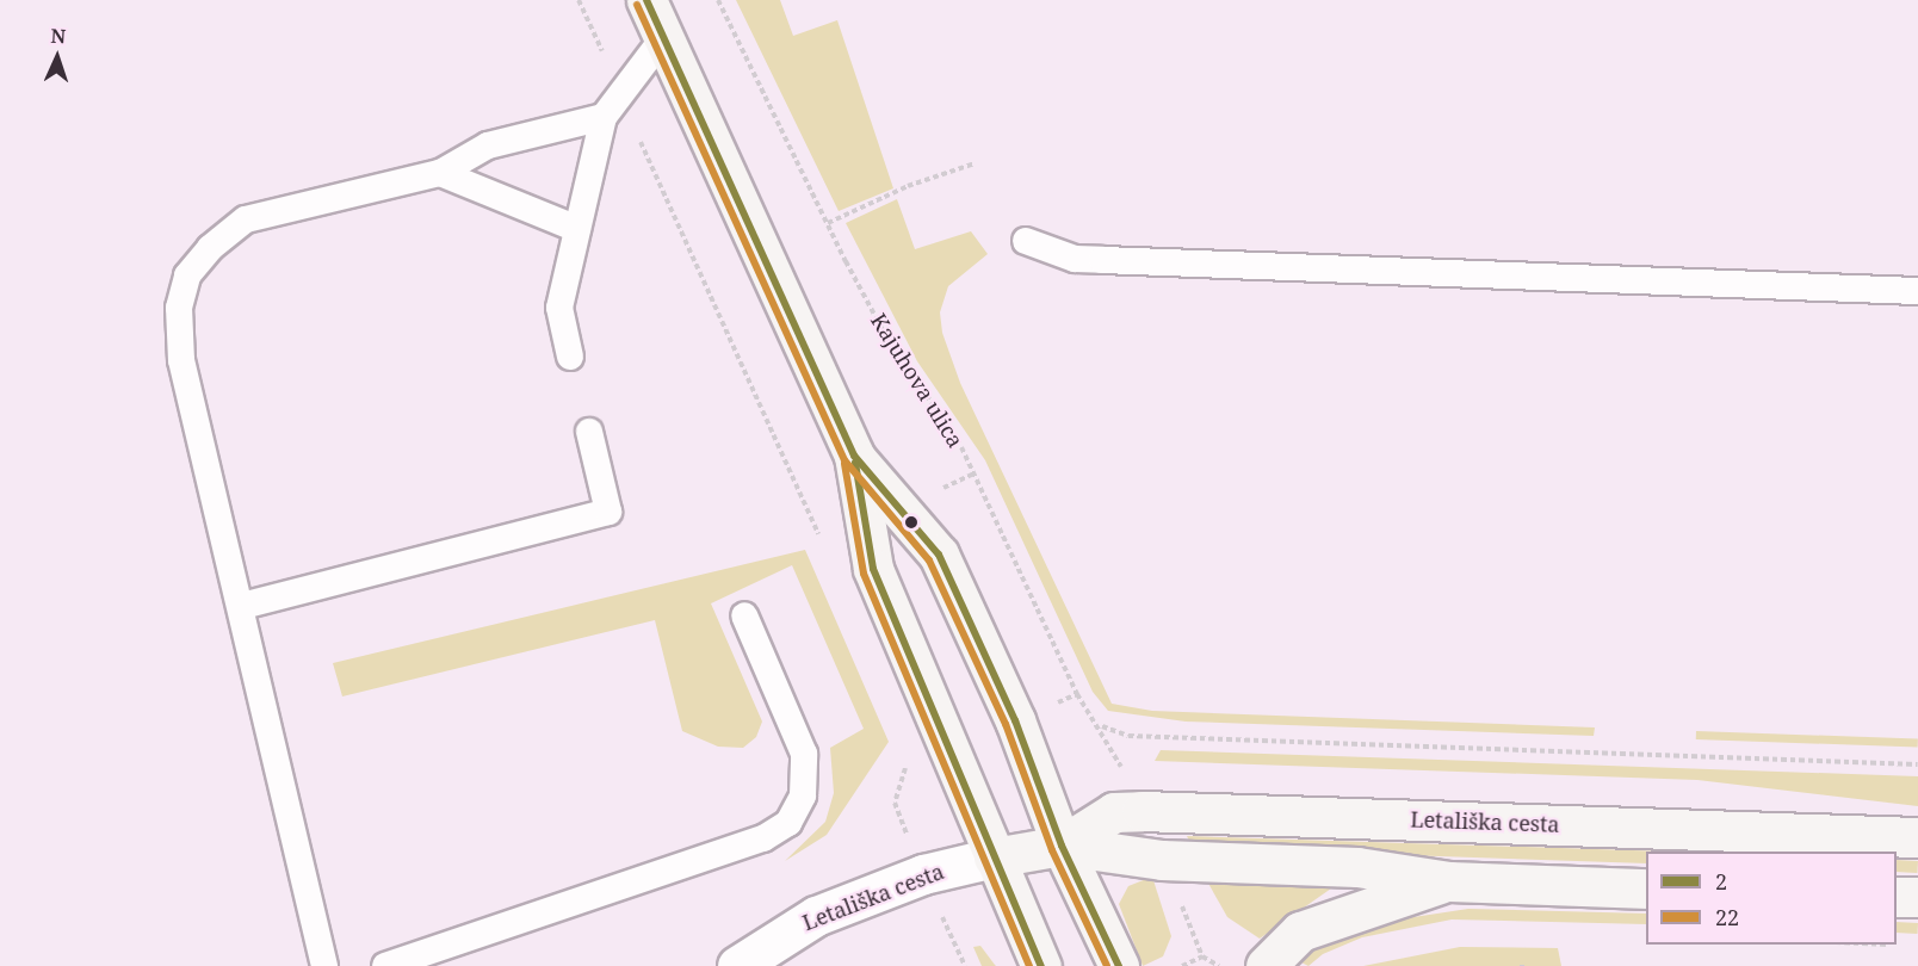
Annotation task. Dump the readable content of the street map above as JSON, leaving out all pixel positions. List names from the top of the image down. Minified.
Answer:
{"streets":{"main road":["Letališka cesta"],"path":["Kajuhova ulica"]},"lines":["transit line 2","transit line 22"],"legend":["2","22"],"north":"top"}
